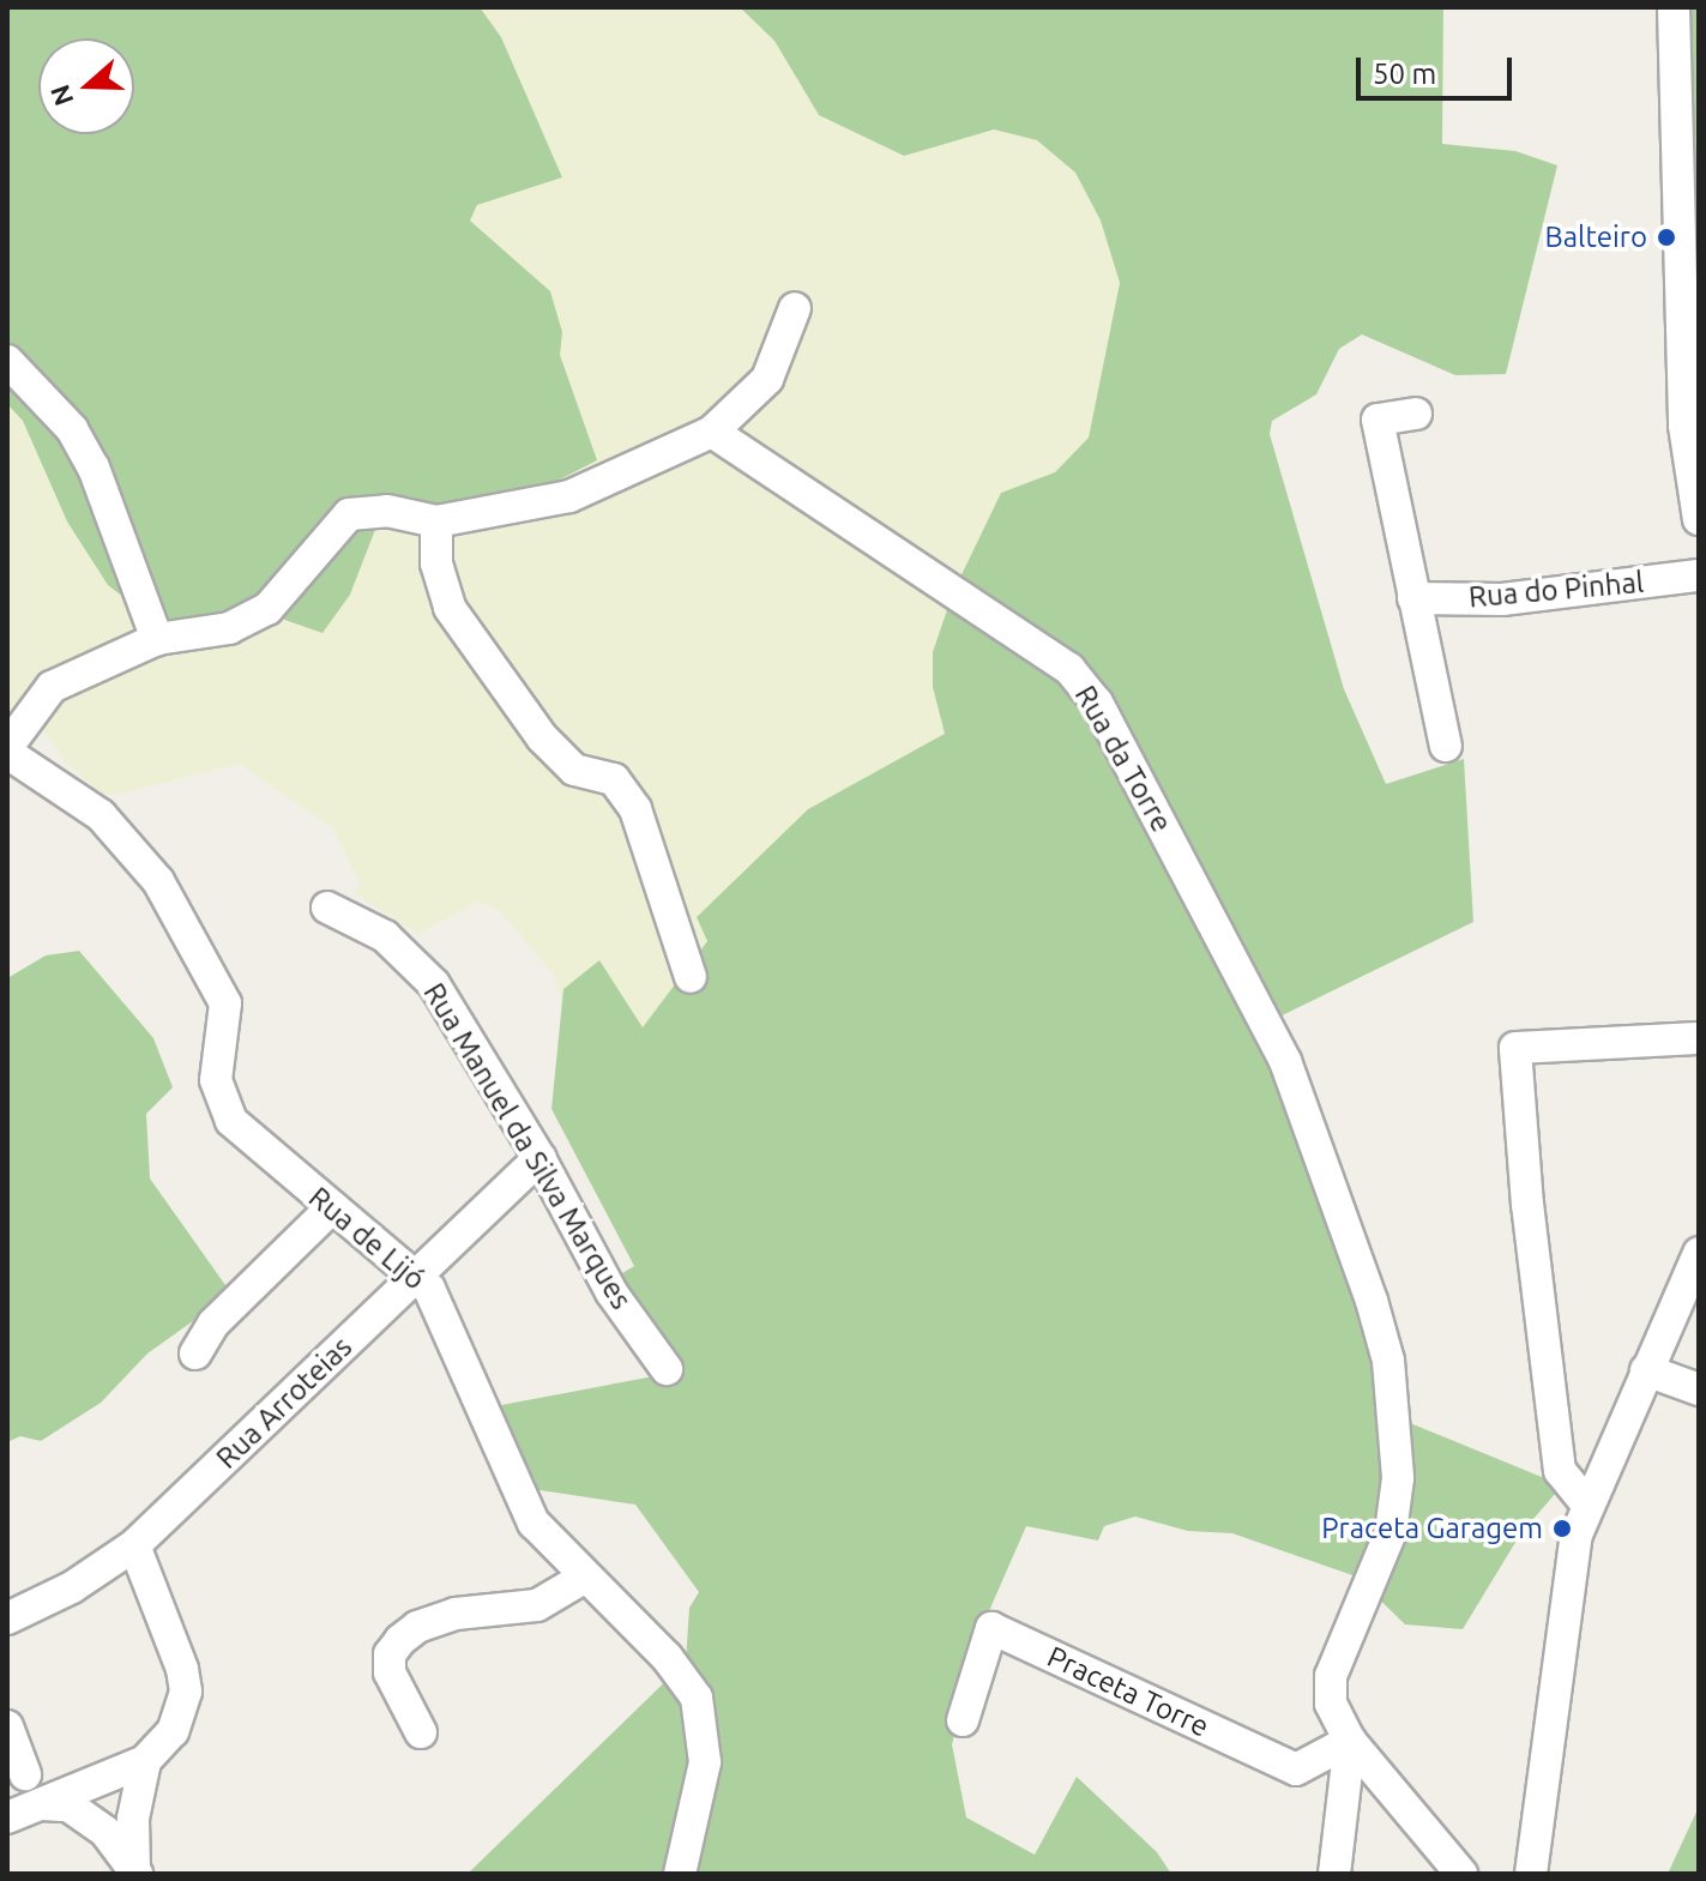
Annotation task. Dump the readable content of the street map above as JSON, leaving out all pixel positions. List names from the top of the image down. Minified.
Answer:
{"streets":{"street":["Rua do Pinhal","Rua da Torre","Rua Manuel da Silva Marques","Rua de Lijó","Rua Arroteias","Praceta Torre"]},"crossings":[["Rua da Torre","Praceta Torre"],["Rua Manuel da Silva Marques","Rua Arroteias"],["Rua de Lijó","Rua Arroteias"]],"places":["Balteiro","Praceta Garagem"],"scale_bar":"50 m","north":"left"}
